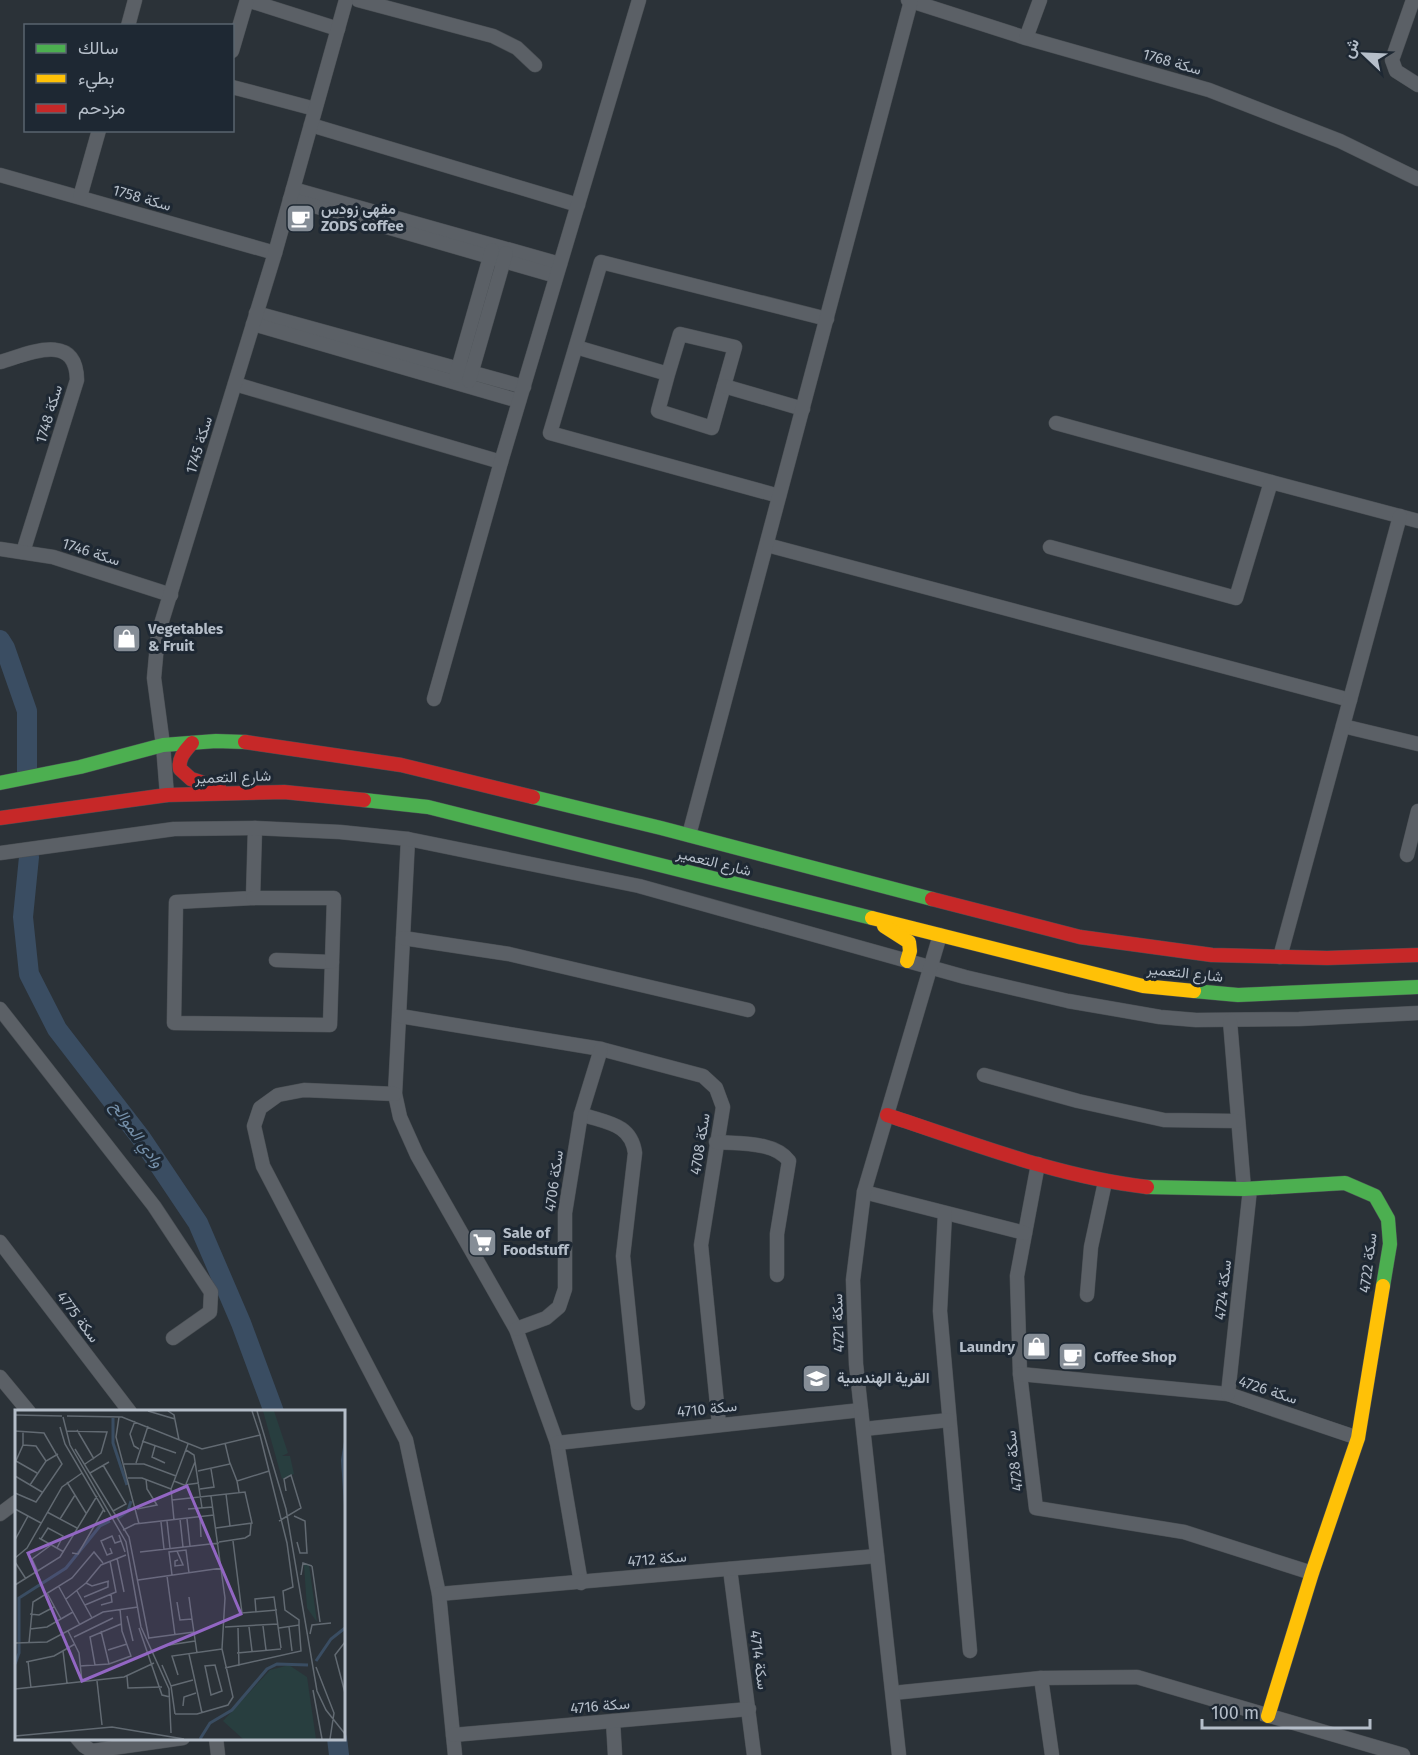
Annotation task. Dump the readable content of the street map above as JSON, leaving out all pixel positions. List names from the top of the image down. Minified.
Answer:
{"streets":{"street":["سكة 1768","سكة 1758","سكة 1748","سكة 1745","سكة 1746","شارع التعمير","سكة 4708","سكة 4706","سكة 4722","سكة 4724","سكة 4775","سكة 4721","سكة 4726","سكة 4710","سكة 4728","سكة 4712","سكة 4714","سكة 4716"]},"crossings":[["سكة 1758","سكة 1745"],["سكة 1748","سكة 1746"],["سكة 1745","سكة 1746"],["سكة 1745","شارع التعمير"],["شارع التعمير","سكة 4721"],["سكة 4708","سكة 4706"],["سكة 4708","سكة 4710"],["سكة 4722","سكة 4724"],["سكة 4722","سكة 4721"],["سكة 4722","سكة 4726"],["سكة 4722","سكة 4728"],["سكة 4724","سكة 4726"],["سكة 4721","سكة 4710"],["سكة 4721","سكة 4712"],["سكة 4726","سكة 4728"],["سكة 4712","سكة 4714"],["سكة 4714","سكة 4716"]],"water":["وادي الموالح"],"places":{"cafe":["مقهى زودس ZODS coffee","Coffee Shop"],"shop":["Vegetables & Fruit","Laundry"],"supermarket":["Sale of Foodstuff"],"school or university":["القرية الهندسية"]},"legend":["سالك","بطيء","مزدحم"],"scale_bar":"100 m","north":"top left"}
